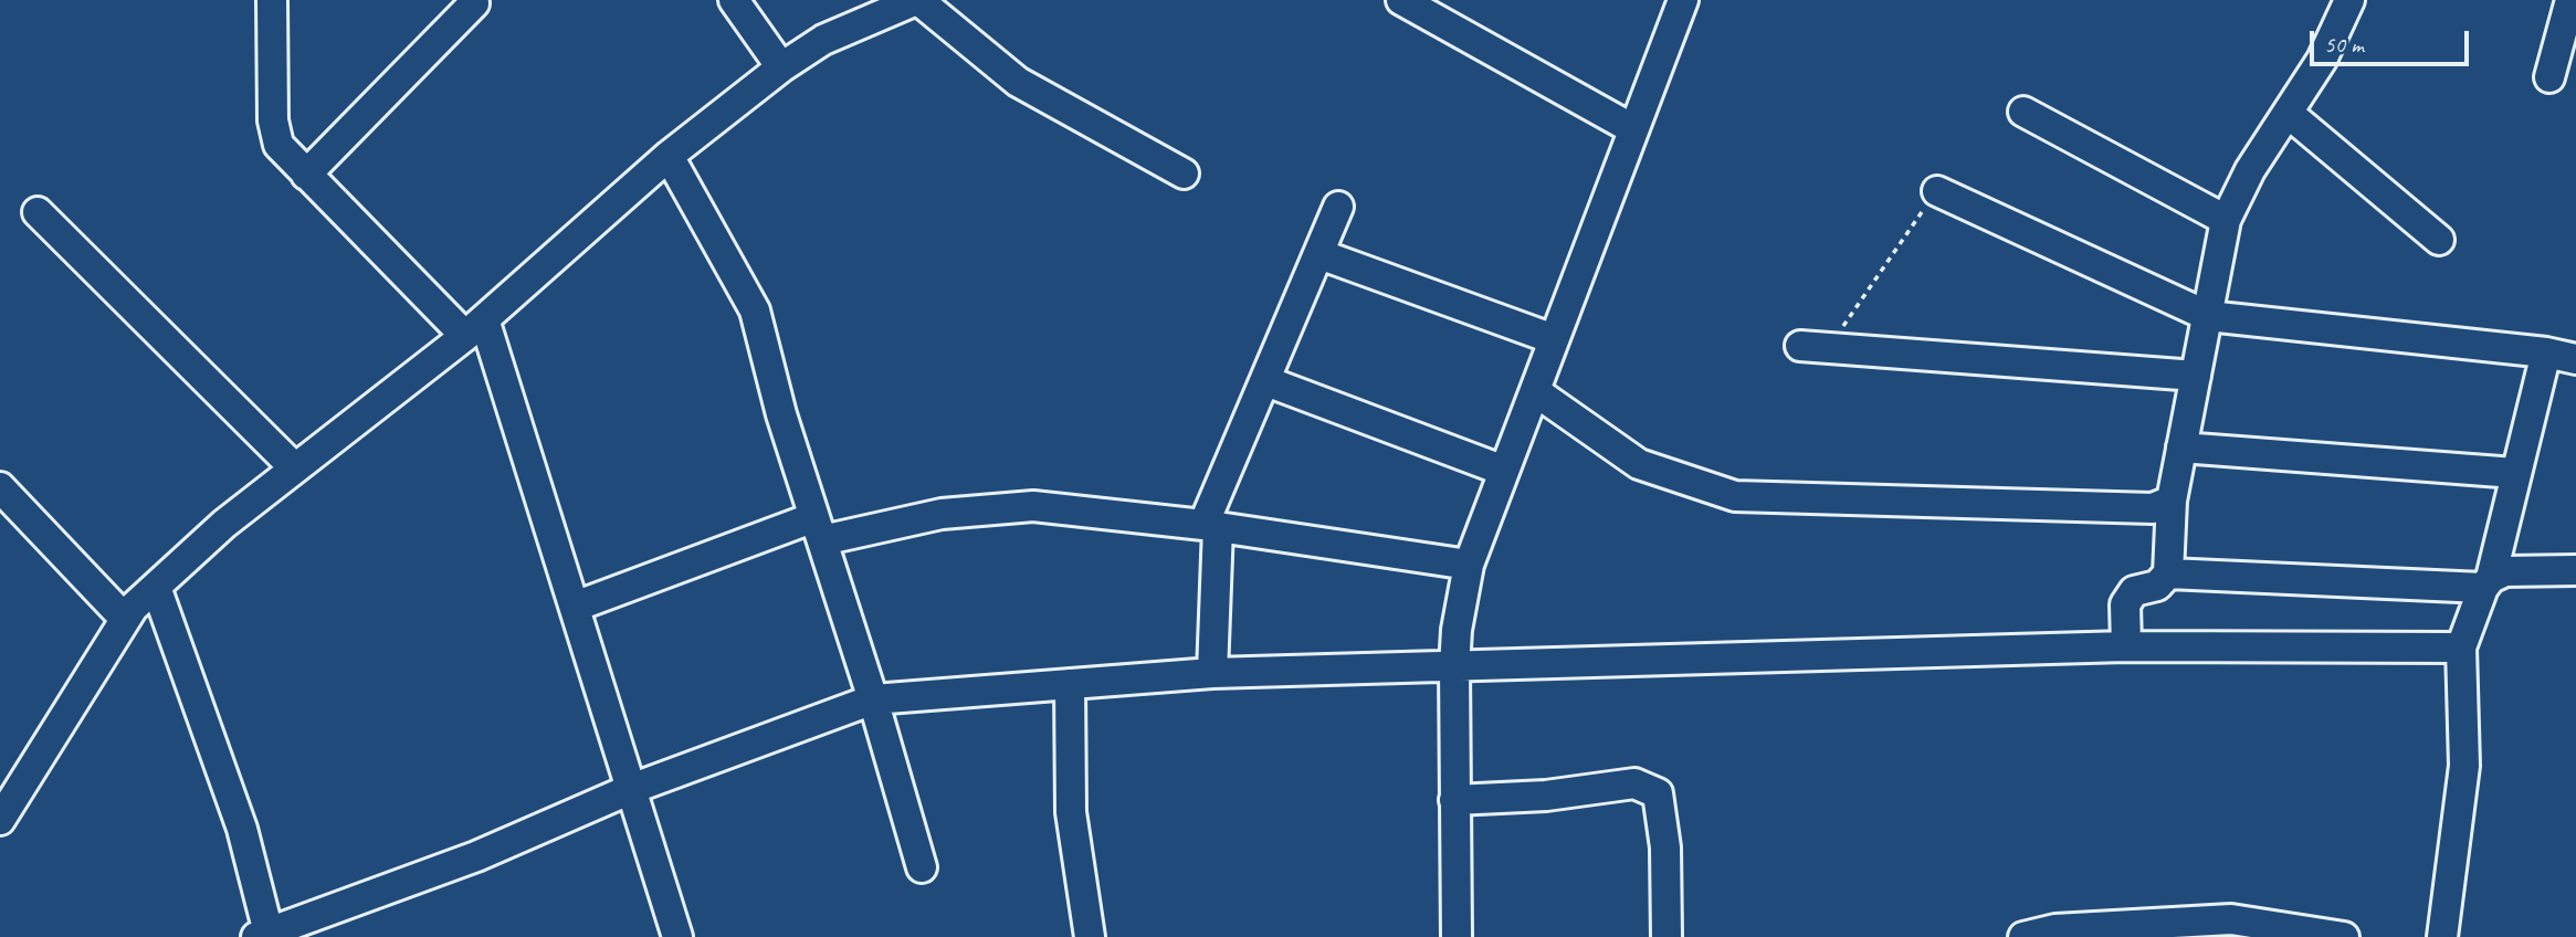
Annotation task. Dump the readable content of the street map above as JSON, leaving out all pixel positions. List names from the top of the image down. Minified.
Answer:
{"scale_bar":"50 m"}
